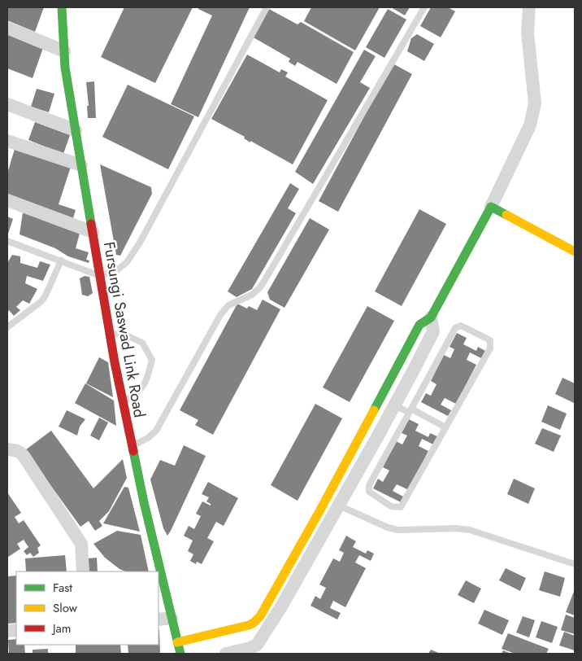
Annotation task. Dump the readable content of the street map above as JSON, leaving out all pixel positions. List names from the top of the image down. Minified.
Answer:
{"streets":{"street":["Fursungi Saswad Link Road"]},"legend":["Fast","Slow","Jam"]}
